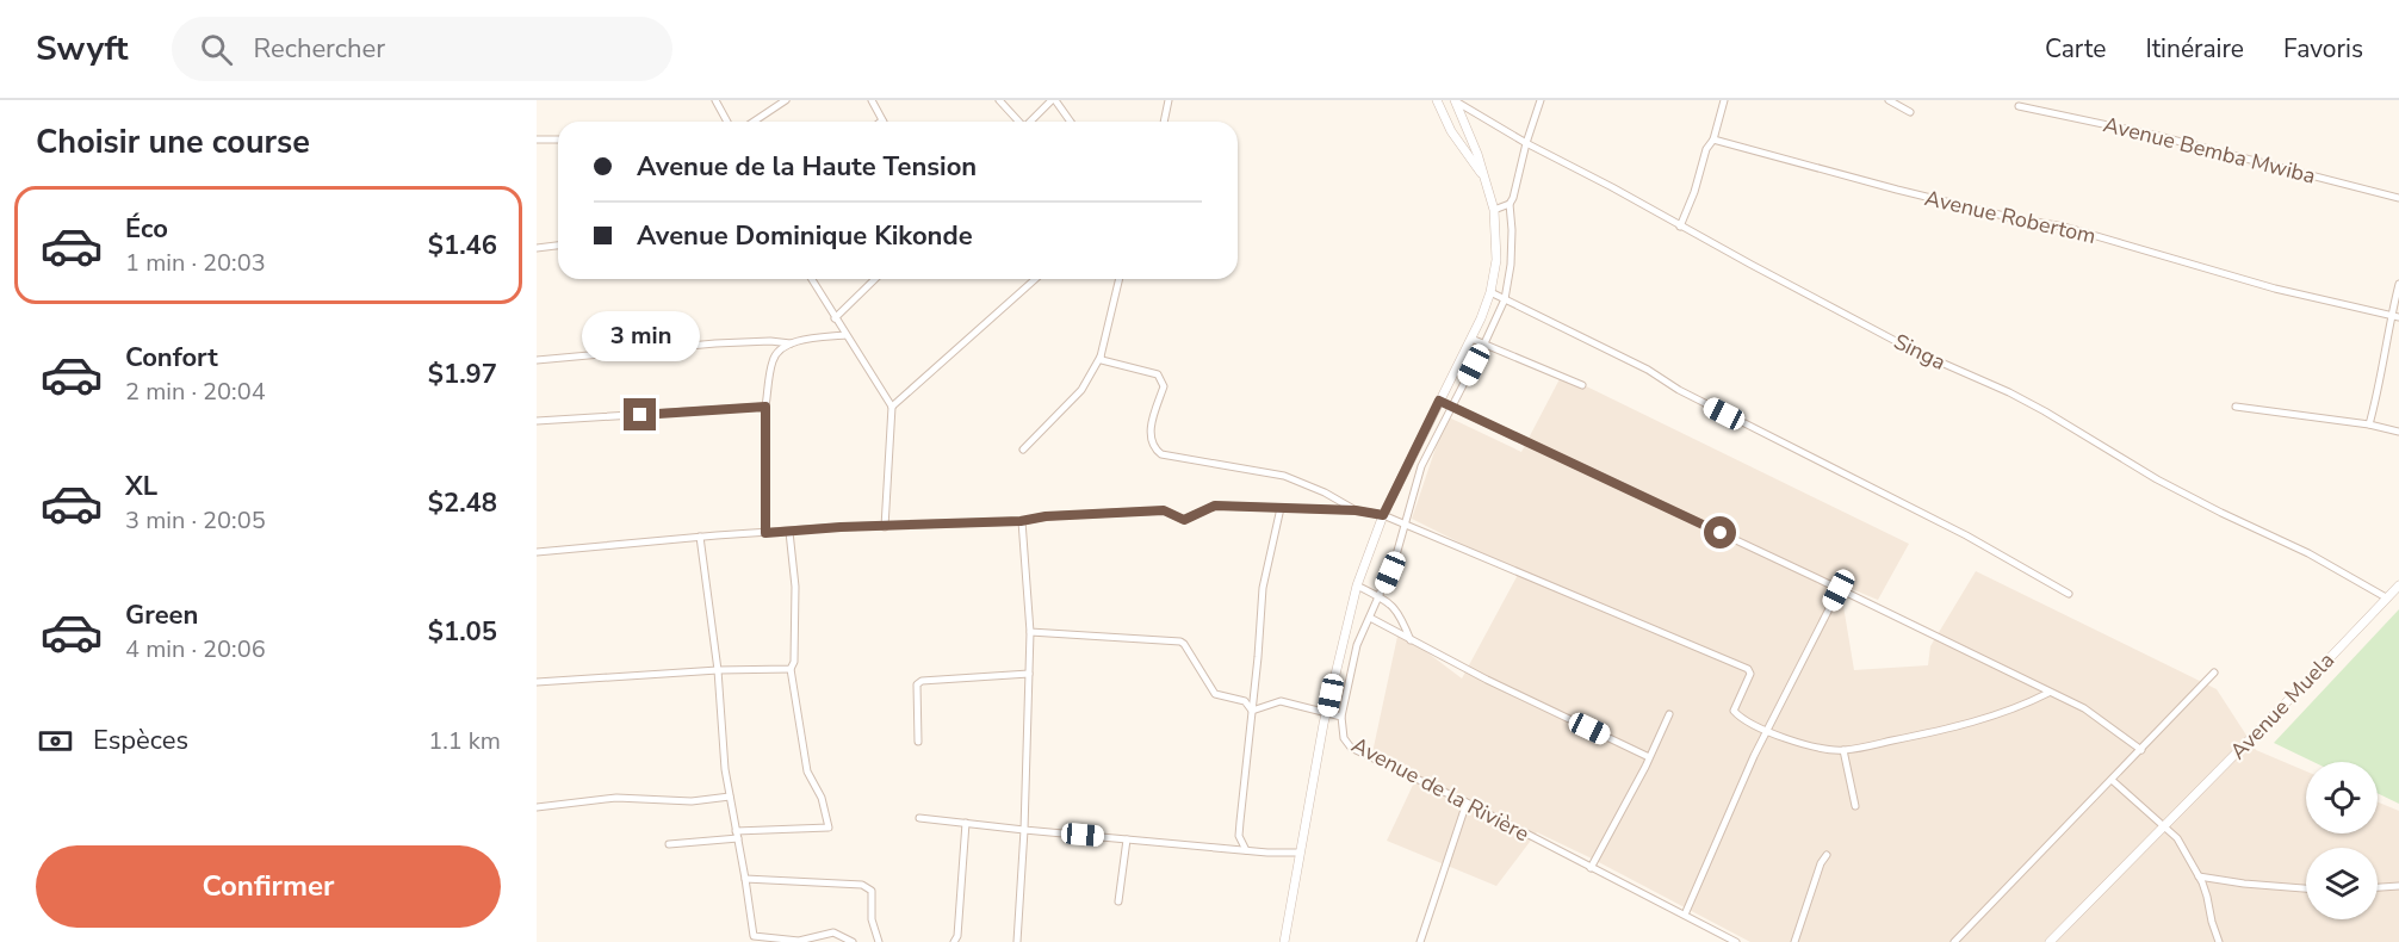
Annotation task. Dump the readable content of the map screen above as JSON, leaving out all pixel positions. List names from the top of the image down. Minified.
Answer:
{"streets":{"street":["Avenue Bemba Mwiba","Avenue Robertom","Singa","Avenue Muela","Avenue de la Rivière"]},"crossings":[["Singa","Avenue Muela"]],"page":{"header":"Swyft","search":"Rechercher","nav":["Carte","Itinéraire","Favoris"],"heading":"Choisir une course","banner":["Avenue de la Haute Tension","Avenue Dominique Kikonde"],"list":[{"name":"Éco","note":"1 min · 20:03","value":"$1.46"},{"name":"Confort","note":"2 min · 20:04","value":"$1.97"},{"name":"XL","note":"3 min · 20:05","value":"$2.48"},{"name":"Green","note":"4 min · 20:06","value":"$1.05"}],"bubble":"3 min","pay":["Espèces","1.1 km"],"buttons":"Confirmer"}}
